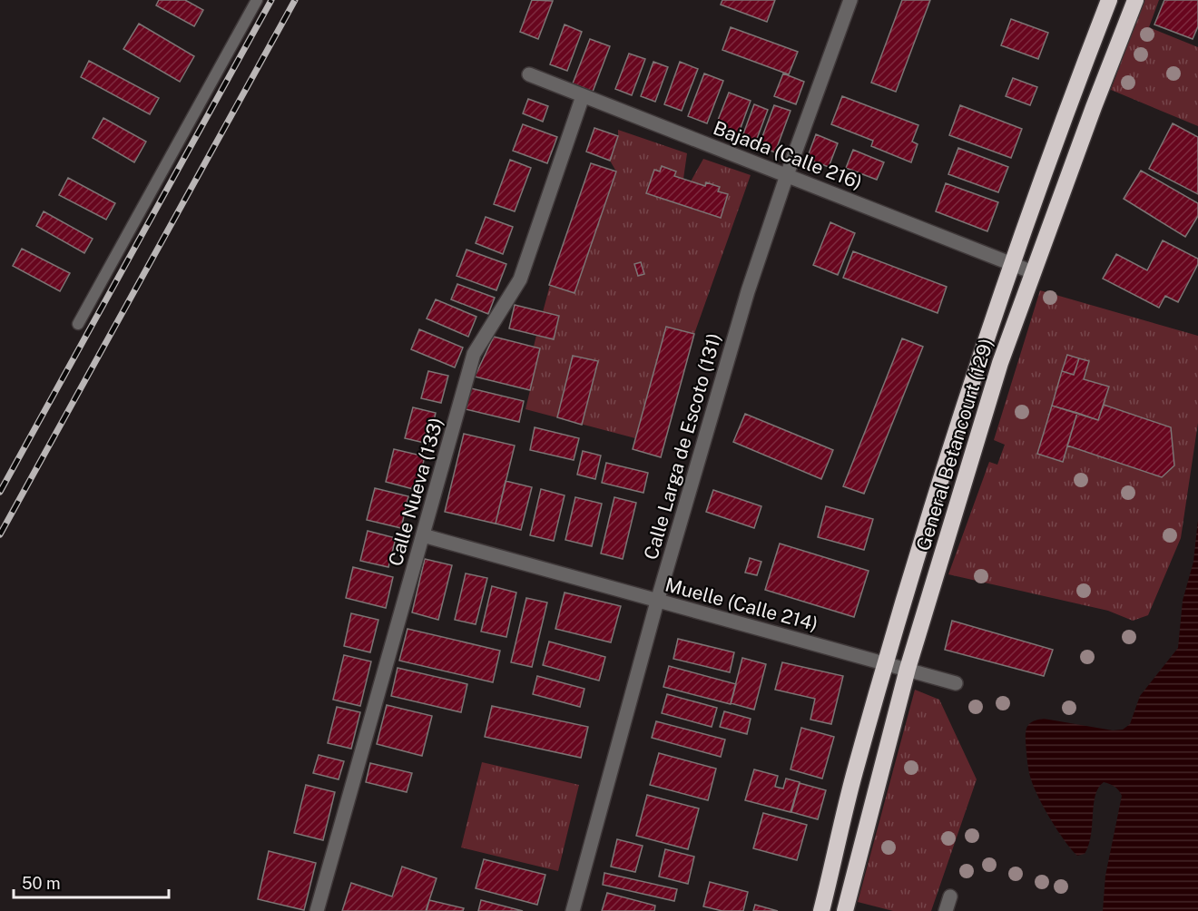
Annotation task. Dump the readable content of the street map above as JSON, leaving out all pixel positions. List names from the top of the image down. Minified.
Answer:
{"streets":{"highway":["General Betancourt (129)"],"street":["Bajada (Calle 216)","Calle Larga de Escoto (131)","Calle Nueva (133)","Muelle (Calle 214)"]},"crossings":[["Bajada (Calle 216)","General Betancourt (129)"],["Bajada (Calle 216)","Calle Larga de Escoto (131)"],["Bajada (Calle 216)","Calle Nueva (133)"],["General Betancourt (129)","Muelle (Calle 214)"],["Calle Larga de Escoto (131)","Muelle (Calle 214)"],["Calle Nueva (133)","Muelle (Calle 214)"]],"scale_bar":"50 m"}
